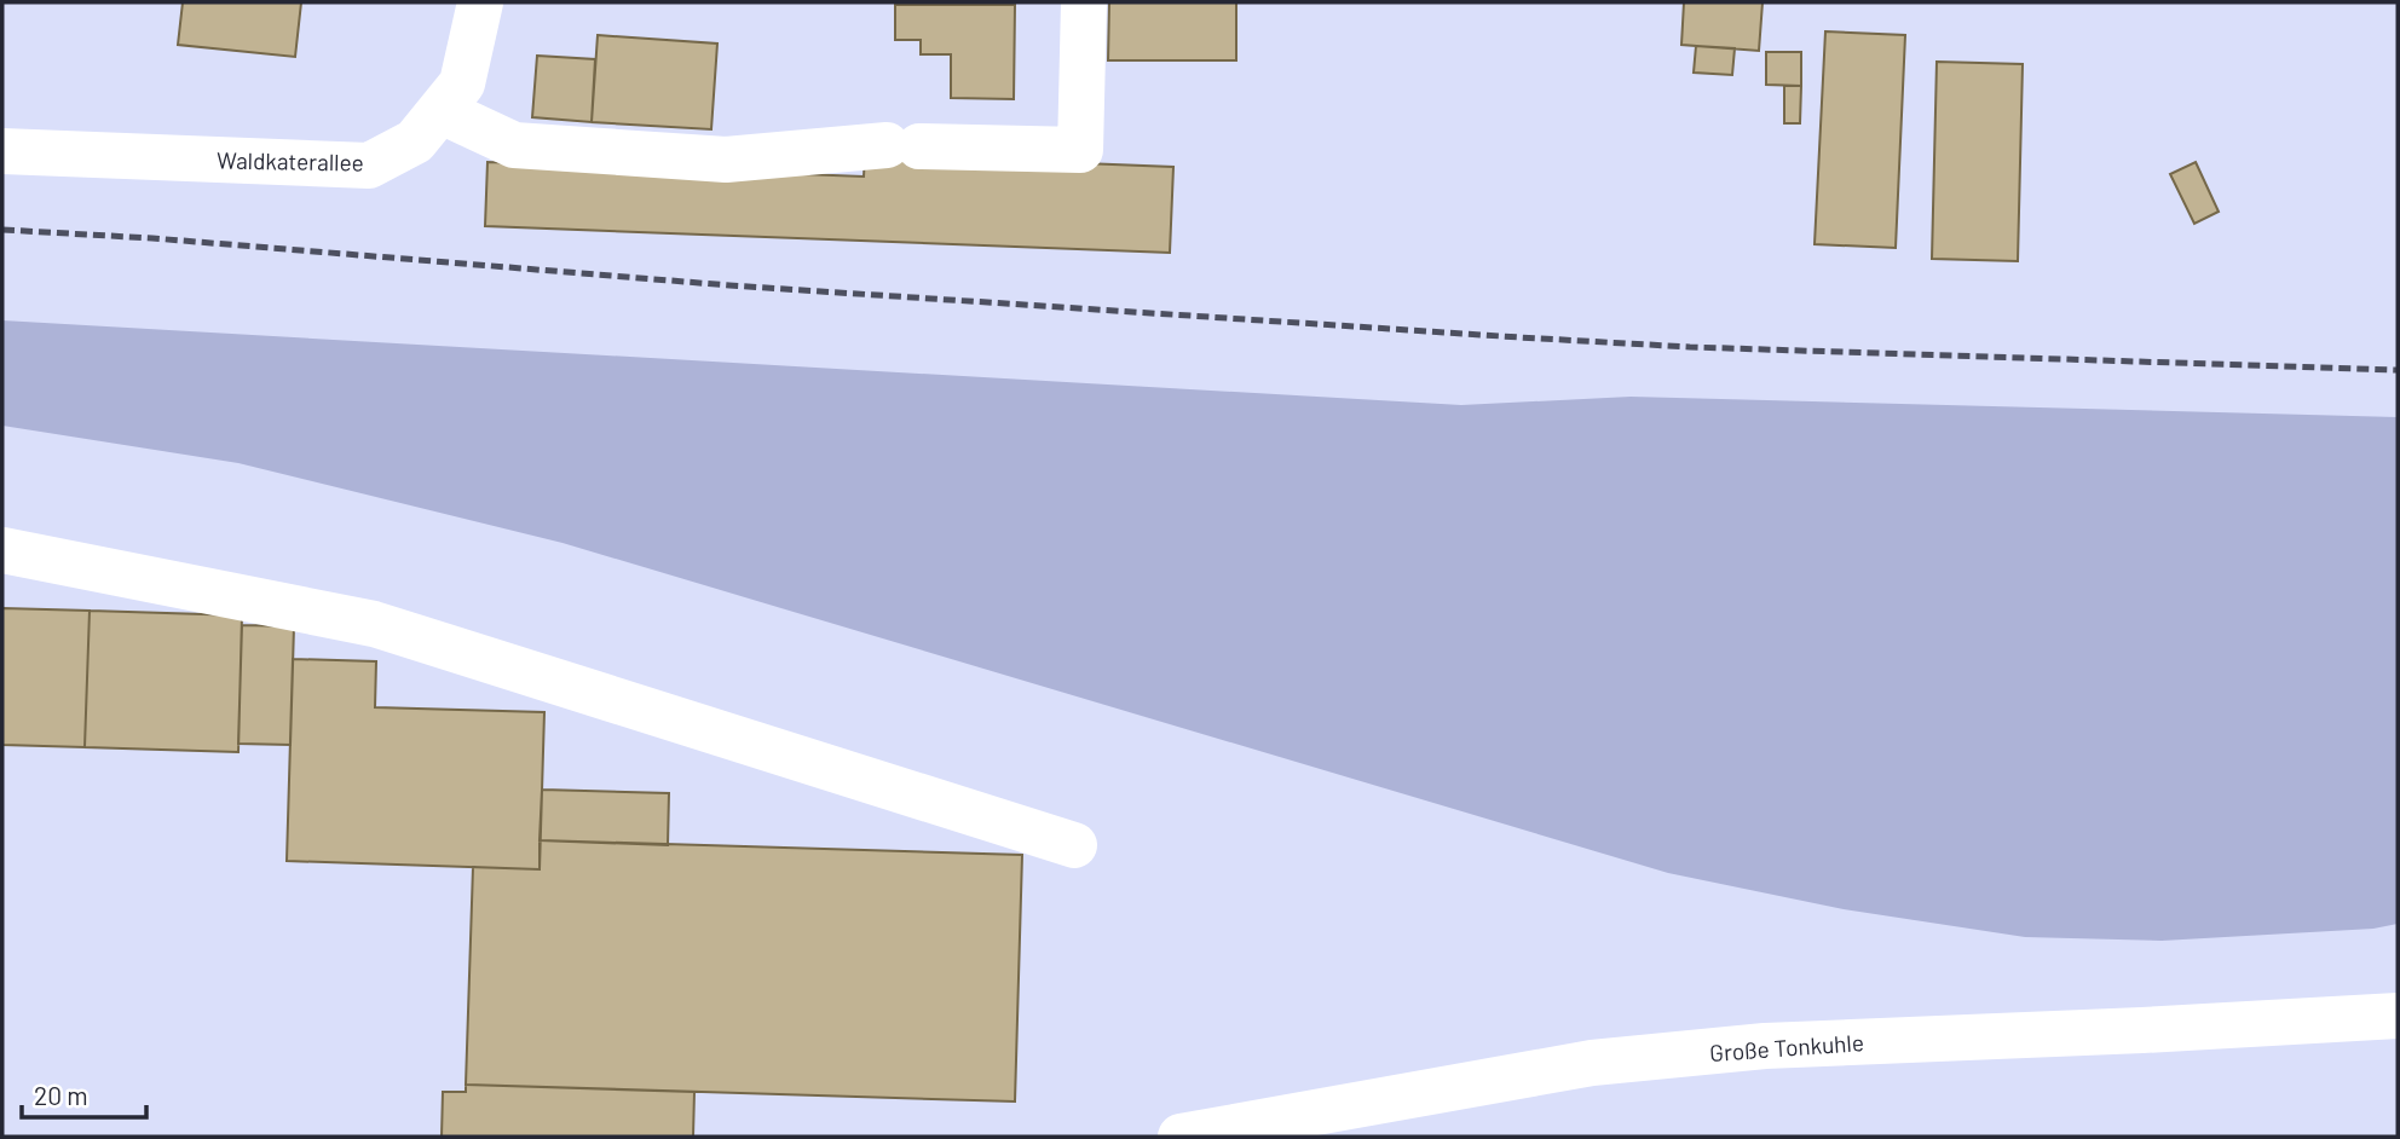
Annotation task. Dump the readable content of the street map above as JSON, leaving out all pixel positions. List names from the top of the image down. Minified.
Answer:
{"streets":{"street":["Waldkaterallee","Große Tonkuhle"]},"scale_bar":"20 m"}
